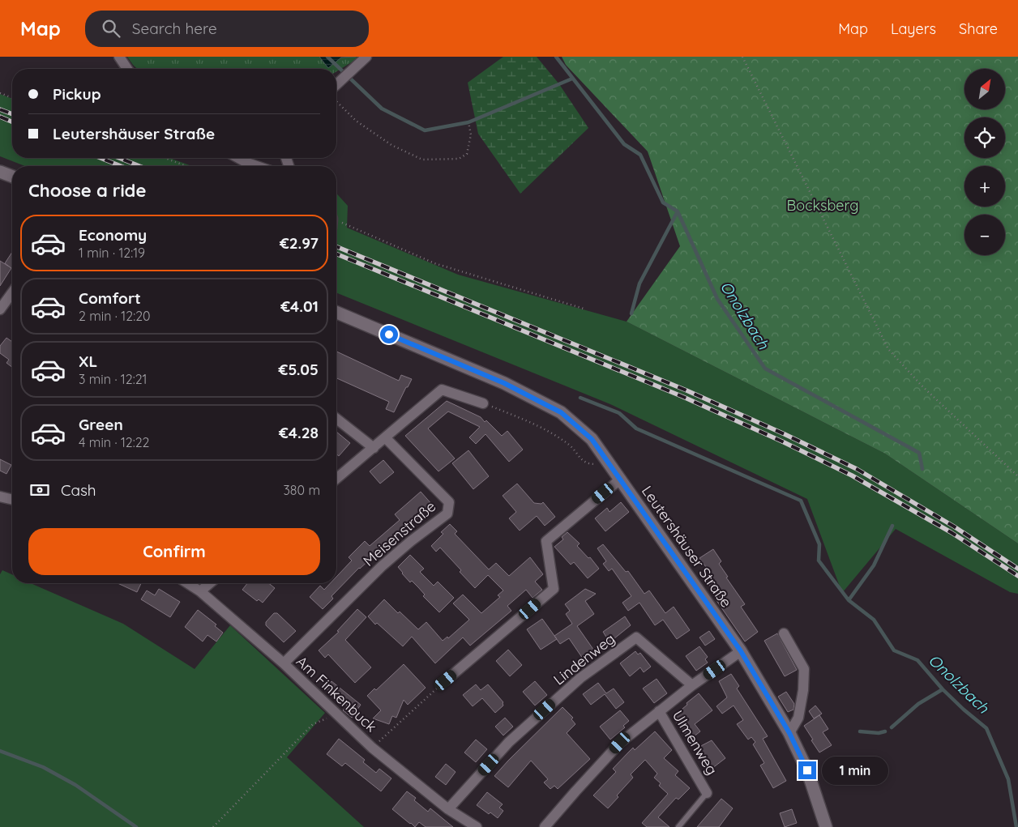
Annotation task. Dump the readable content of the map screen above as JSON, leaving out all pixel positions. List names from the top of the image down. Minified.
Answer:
{"streets":{"main road":["Leutershäuser Straße"],"street":["Meisenstraße","Lindenweg","Am Finkenbuck","Ulmenweg"]},"crossings":[["Meisenstraße","Am Finkenbuck"],["Lindenweg","Am Finkenbuck"]],"water":["Onolzbach"],"parks":["Bocksberg"],"north":"top right","page":{"header":"Map","search":"Search here","nav":["Map","Layers","Share"],"map_buttons":["+","−"],"banner":["Pickup","Leutershäuser Straße"],"heading":"Choose a ride","list":[{"name":"Economy","note":"1 min · 12:19","value":"€2.97"},{"name":"Comfort","note":"2 min · 12:20","value":"€4.01"},{"name":"XL","note":"3 min · 12:21","value":"€5.05"},{"name":"Green","note":"4 min · 12:22","value":"€4.28"}],"pay":["Cash","380 m"],"buttons":"Confirm","bubble":"1 min"}}
